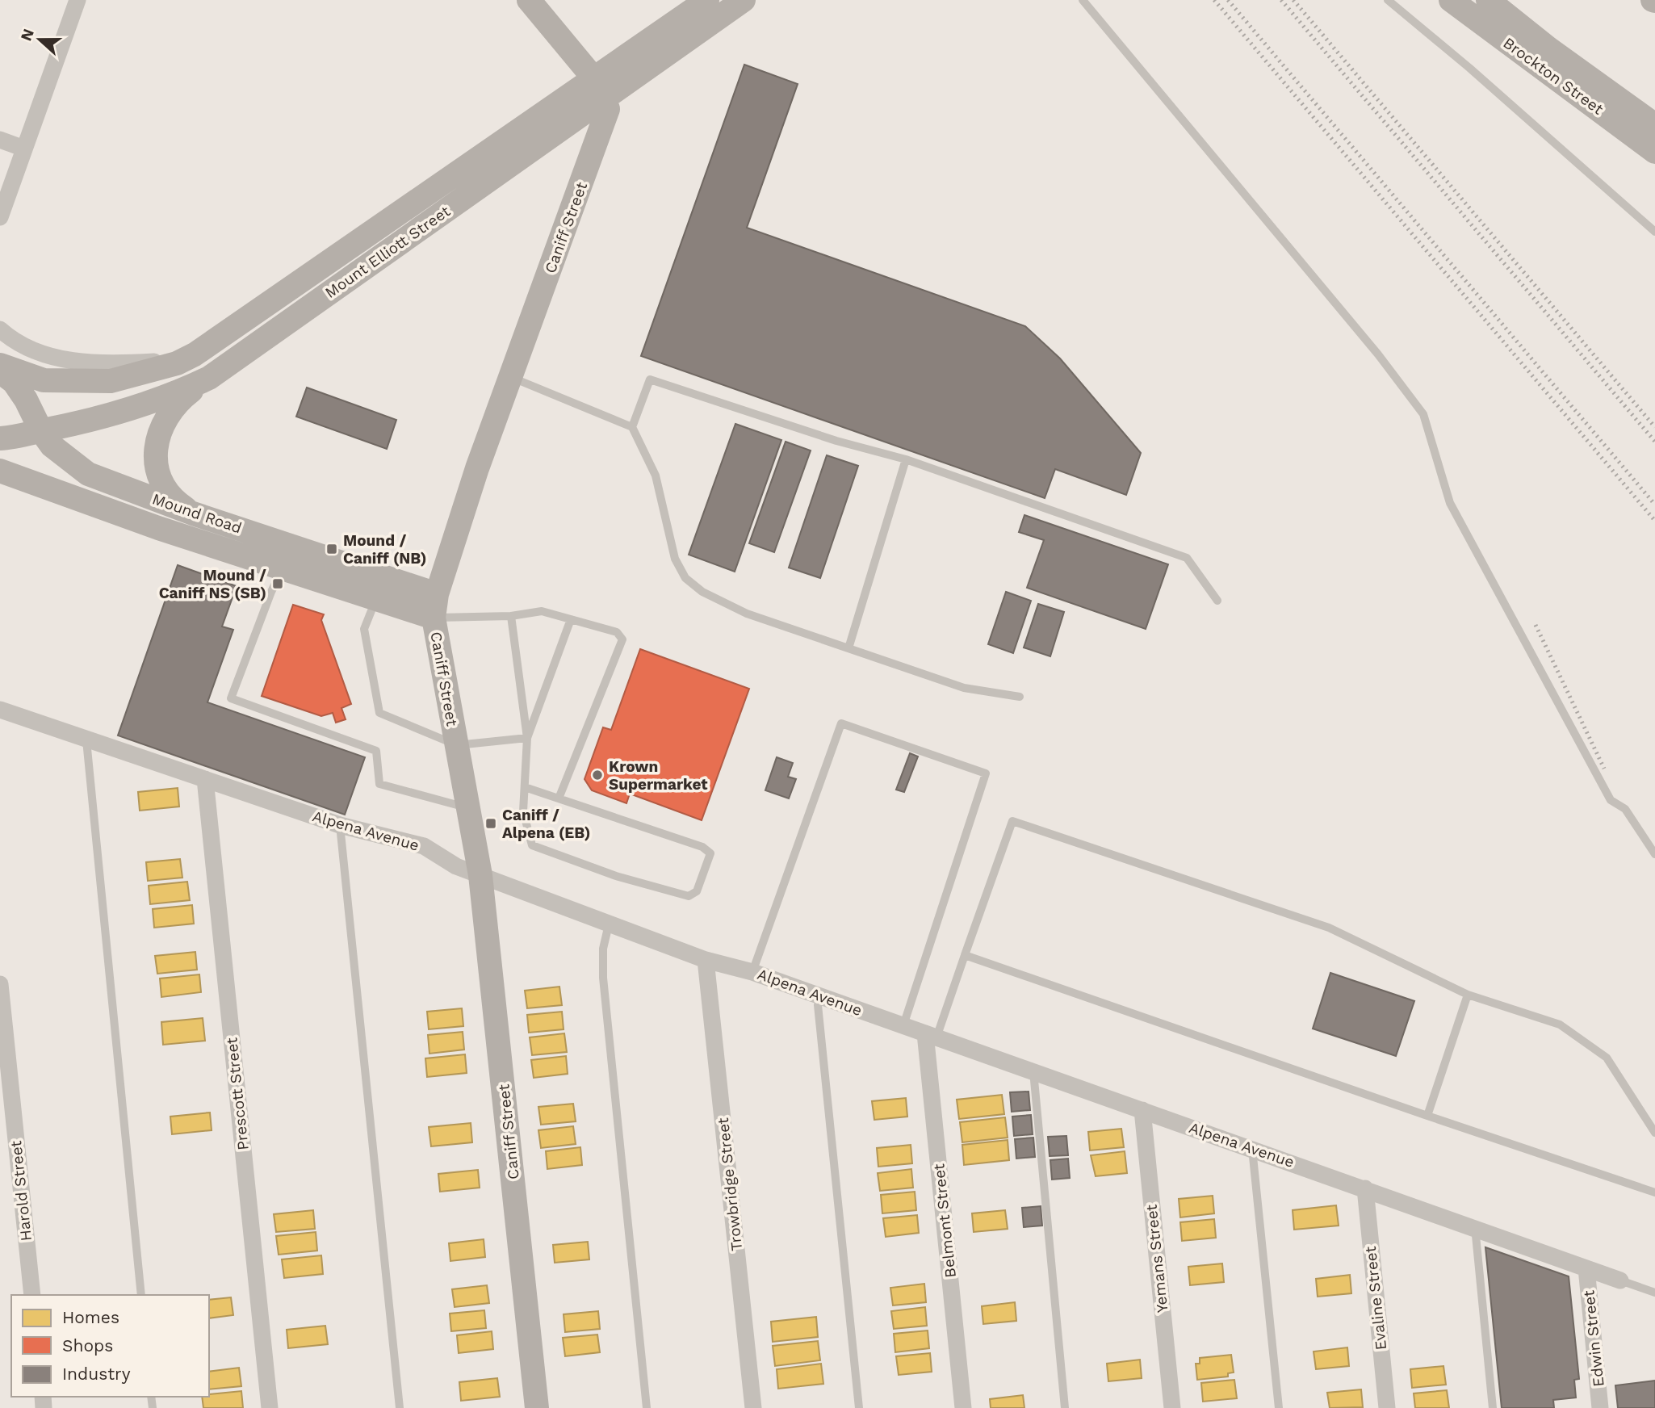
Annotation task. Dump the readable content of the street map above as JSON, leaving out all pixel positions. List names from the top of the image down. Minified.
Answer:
{"streets":{"street":["Brockton Street","Caniff Street","Mount Elliott Street","Mound Road","Alpena Avenue","Prescott Street","Trowbridge Street","Harold Street","Belmont Street","Yemans Street","Evaline Street","Edwin Street"]},"crossings":[["Caniff Street","Mound Road"],["Caniff Street","Alpena Avenue"],["Mount Elliott Street","Mound Road"],["Alpena Avenue","Prescott Street"],["Alpena Avenue","Trowbridge Street"],["Alpena Avenue","Belmont Street"],["Alpena Avenue","Yemans Street"],["Alpena Avenue","Evaline Street"],["Alpena Avenue","Edwin Street"]],"places":{"transit":["Mound / Caniff (NB)","Mound / Caniff NS (SB)","Caniff / Alpena (EB)"],"other":["Krown Supermarket"]},"legend":["Homes","Shops","Industry"],"north":"left"}
